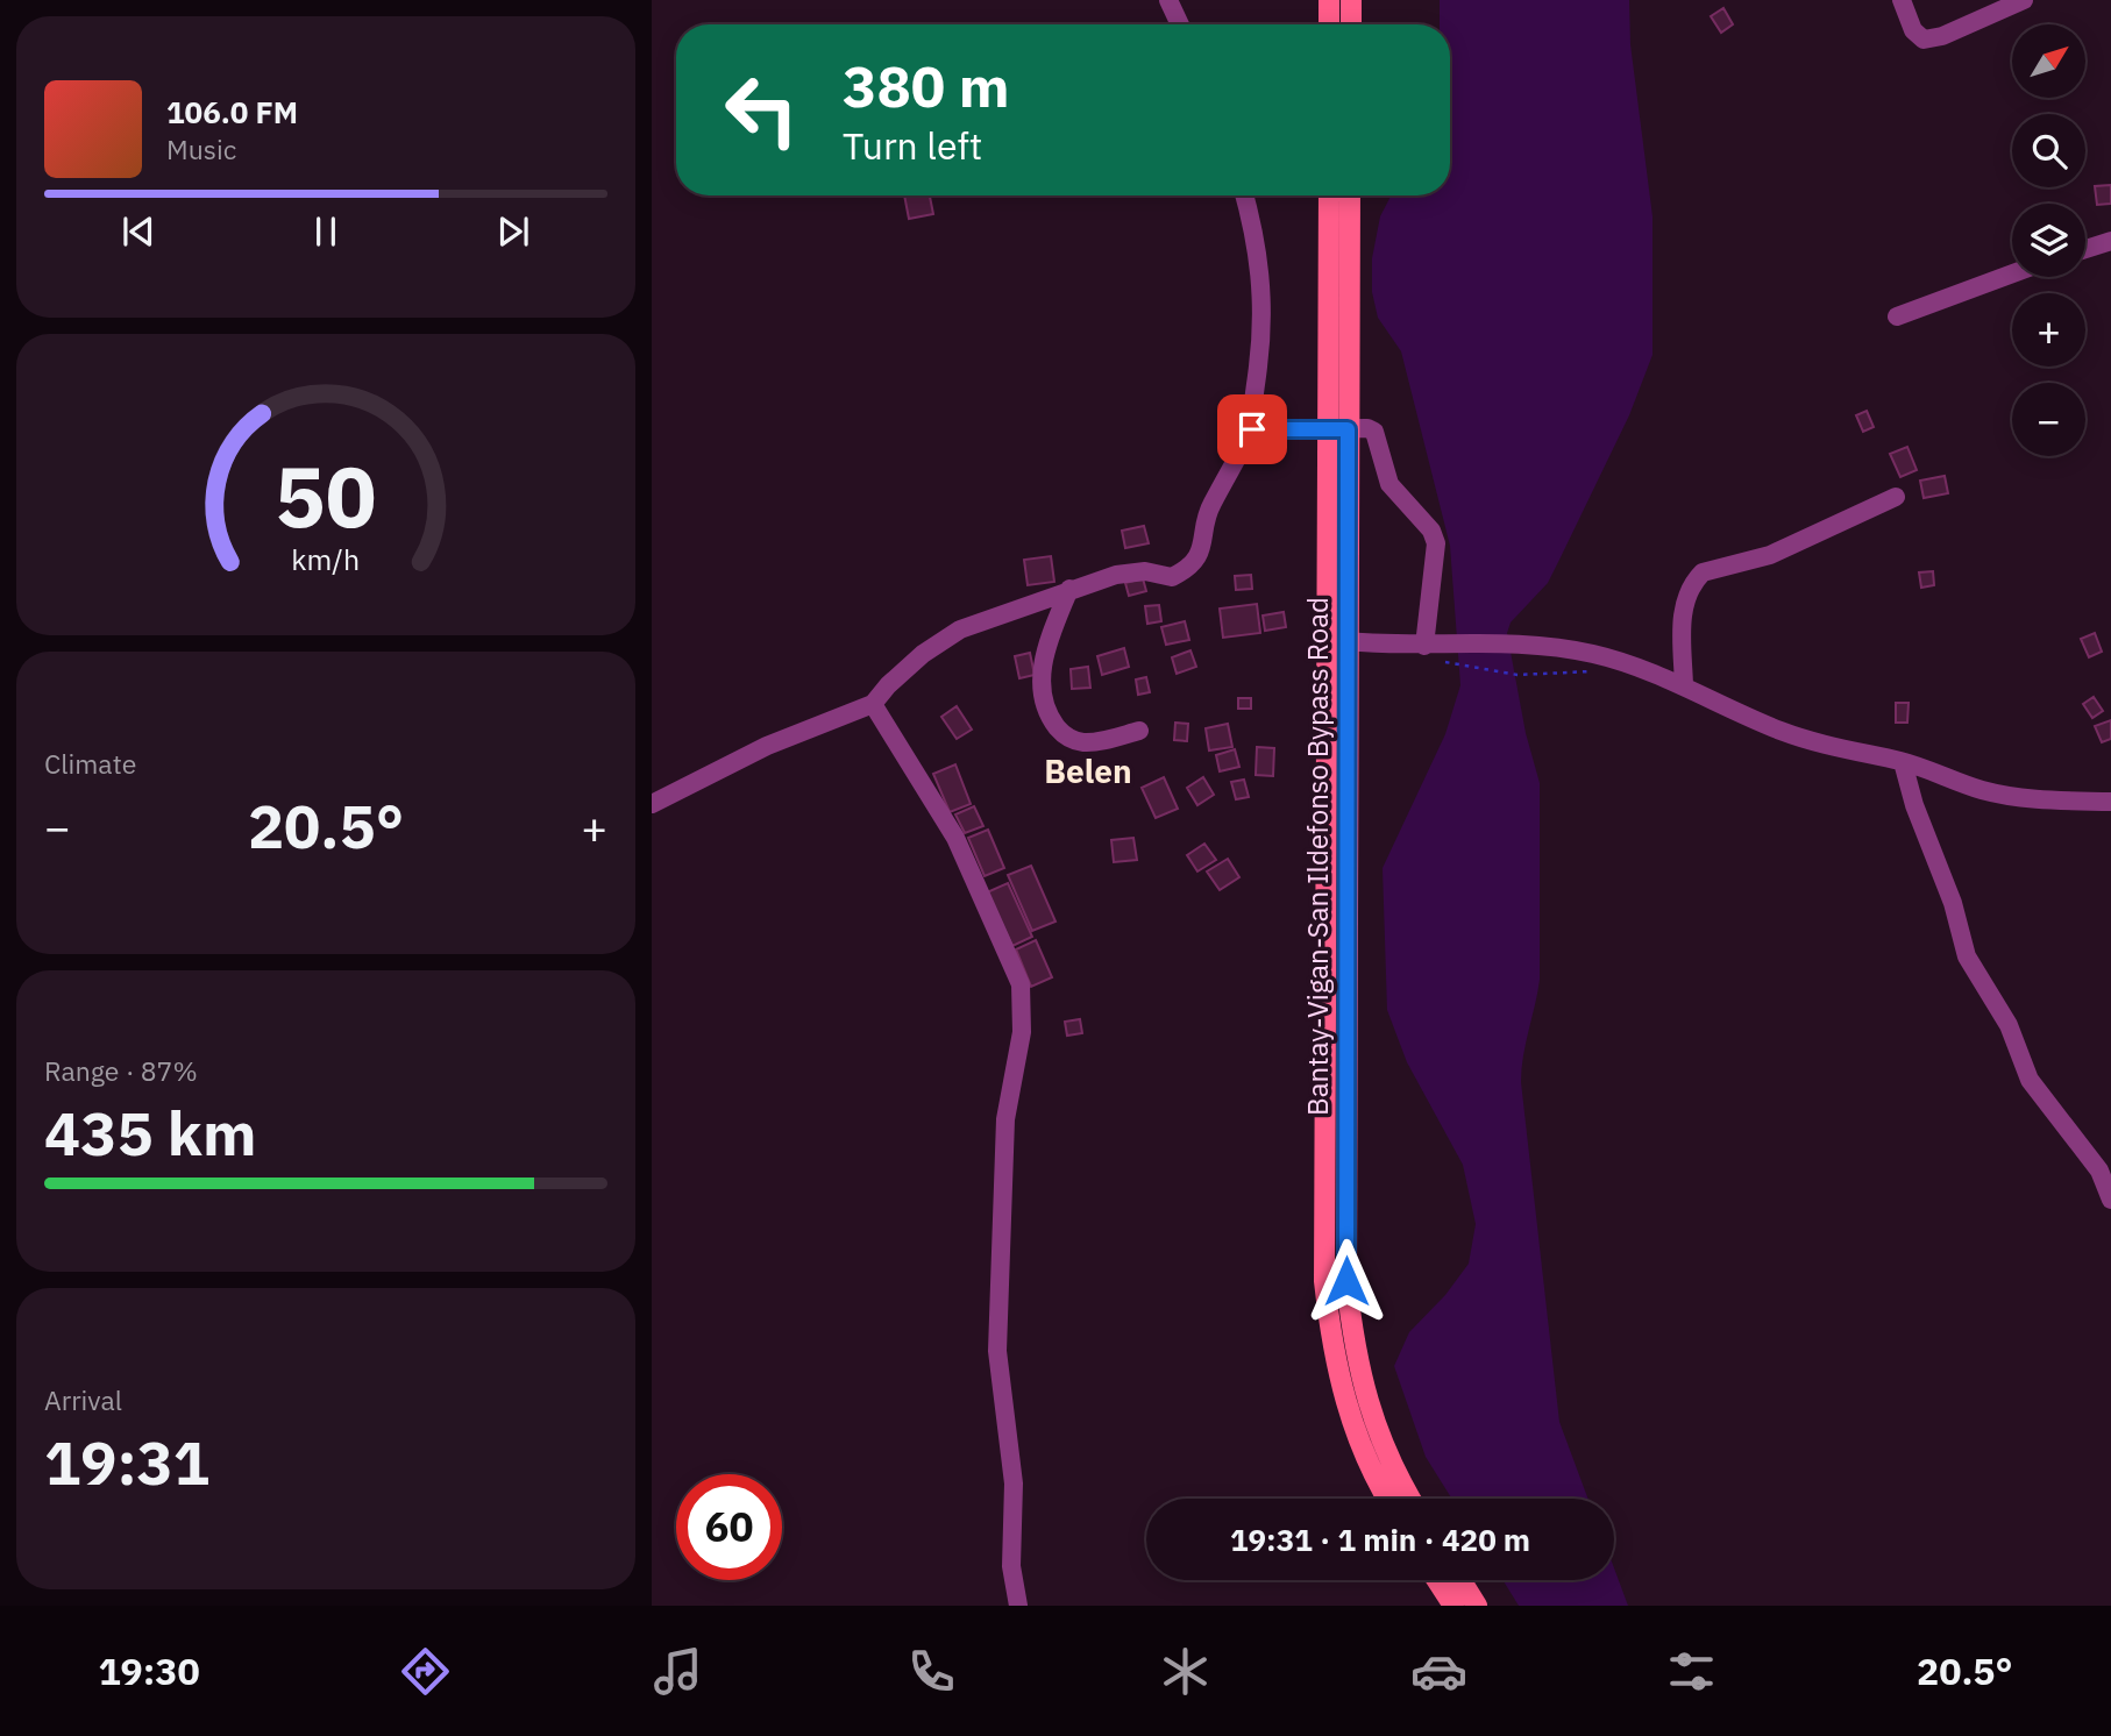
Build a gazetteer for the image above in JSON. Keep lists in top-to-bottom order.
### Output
{
  "streets": {
    "main road": ["Bantay-Vigan-San Ildefonso Bypass Road"]
  },
  "districts": ["Belen"],
  "north": "top right",
  "page": {
    "map_buttons": ["+", "−"],
    "turn": ["380 m", "Turn left"],
    "song": ["106.0 FM", "Music"],
    "tile": [
      "Climate",
      ["Range · 87%", "435 km"],
      ["Arrival", "19:31"]
    ],
    "heat": ["−", "20.5°", "+"],
    "limit": "60",
    "trip": "19:31 · 1 min · 420 m",
    "tabs": ["19:30", "20.5°"],
    "gauge": ["50", "km/h"]
  }
}
